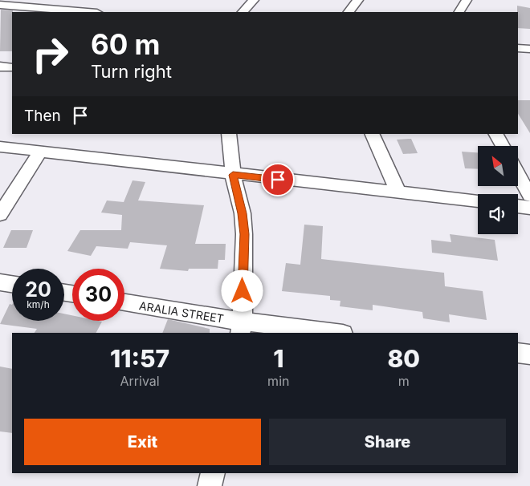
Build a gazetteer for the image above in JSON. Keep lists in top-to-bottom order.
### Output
{
  "streets": {
    "street": ["ARALIA STREET"]
  },
  "north": "top left",
  "page": {
    "turn": ["60 m", "Turn right"],
    "then": "Then",
    "speed": "20 km/h",
    "limit": "30",
    "eta": [
      "11:57",
      "Arrival",
      "1",
      "min",
      "80",
      "m"
    ],
    "buttons": ["Exit", "Share"]
  }
}
